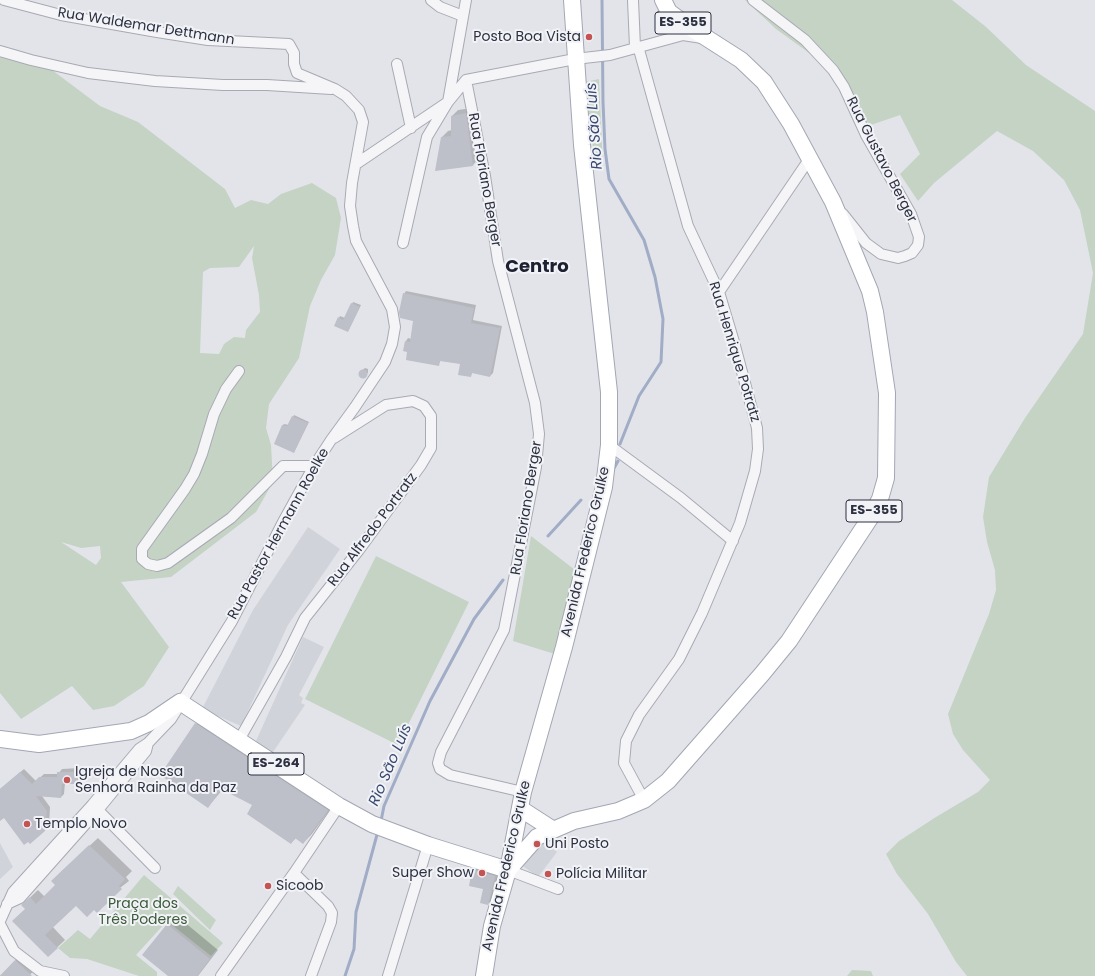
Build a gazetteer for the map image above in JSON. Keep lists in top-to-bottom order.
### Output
{
  "streets": {
    "main road": ["ES-355", "Avenida Frederico Grulke", "ES-264"],
    "street": [
      "Rua Waldemar Dettmann",
      "Rua Gustavo Berger",
      "Rua Floriano Berger",
      "Rua Henrique Potratz",
      "Rua Alfredo Portratz",
      "Rua Pastor Hermann Roelke"
    ]
  },
  "crossings": [
    ["ES-355", "Rua Gustavo Berger"],
    ["ES-355", "Rua Henrique Potratz"],
    ["ES-355", "Avenida Frederico Grulke"],
    ["ES-355", "ES-264"],
    ["Rua Waldemar Dettmann", "Rua Pastor Hermann Roelke"],
    ["Rua Floriano Berger", "Avenida Frederico Grulke"],
    ["Rua Alfredo Portratz", "Rua Pastor Hermann Roelke"],
    ["Rua Alfredo Portratz", "ES-264"],
    ["Rua Pastor Hermann Roelke", "ES-264"],
    ["Avenida Frederico Grulke", "ES-264"]
  ],
  "districts": ["Centro"],
  "water": ["Rio São Luís"],
  "parks": ["Praça dos Três Poderes"],
  "places": [
    "Posto Boa Vista",
    "Igreja de Nossa Senhora Rainha da Paz",
    "Templo Novo",
    "Uni Posto",
    "Super Show",
    "Polícia Militar",
    "Sicoob"
  ]
}
